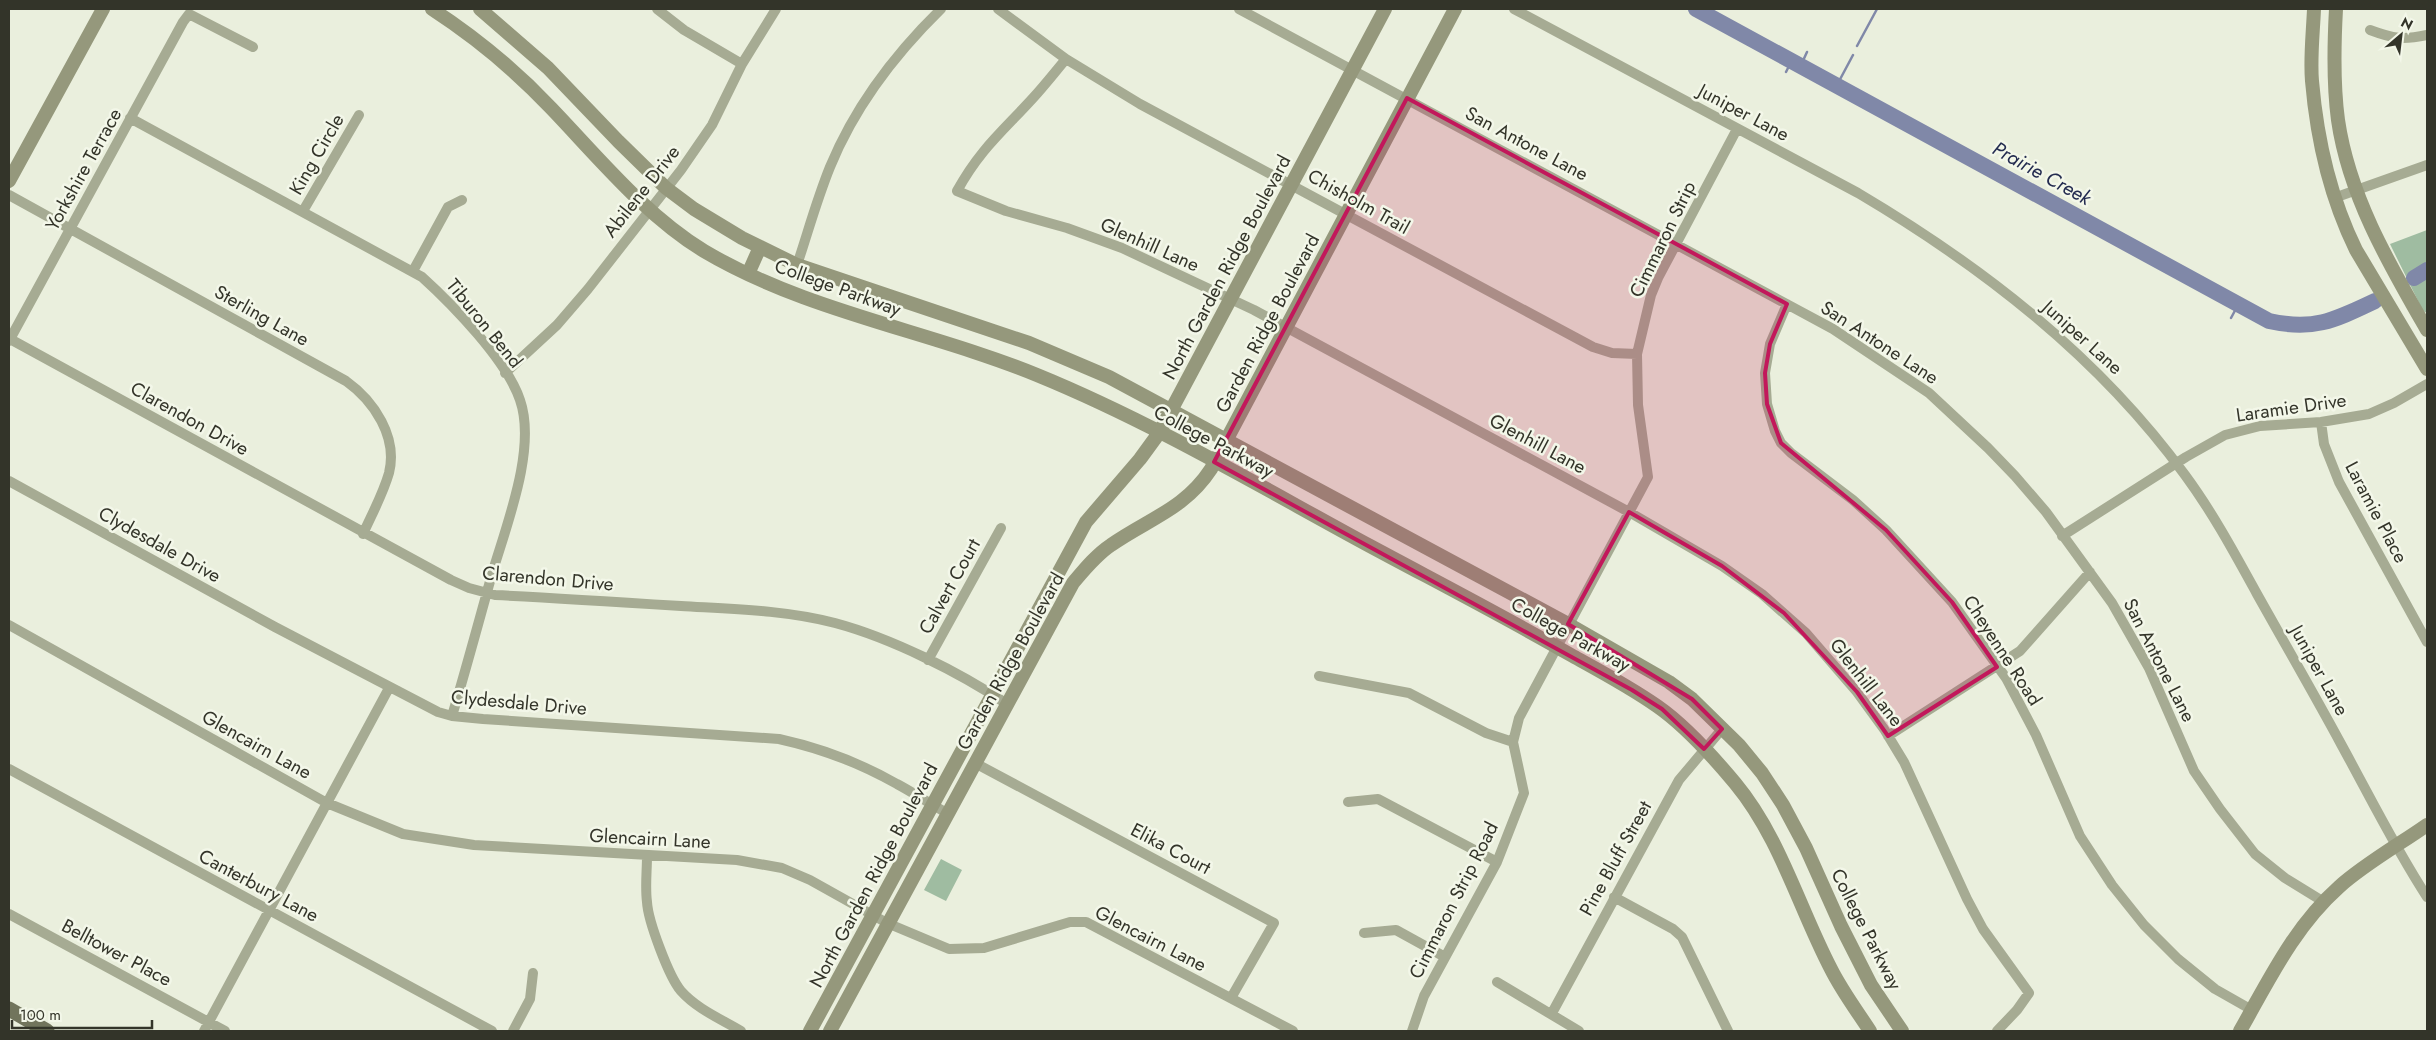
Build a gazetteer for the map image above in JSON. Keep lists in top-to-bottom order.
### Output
{
  "streets": {
    "main road": ["North Garden Ridge Boulevard", "College Parkway", "Garden Ridge Boulevard"],
    "street": [
      "Juniper Lane",
      "San Antone Lane",
      "King Circle",
      "Yorkshire Terrace",
      "Abilene Drive",
      "Chisholm Trail",
      "Cimmaron Strip",
      "Glenhill Lane",
      "Sterling Lane",
      "Tiburon Bend",
      "Laramie Drive",
      "Clarendon Drive",
      "Laramie Place",
      "Clydesdale Drive",
      "Calvert Court",
      "Cheyenne Road",
      "Glencairn Lane",
      "Elika Court",
      "Pine Bluff Street",
      "Canterbury Lane",
      "Cimmaron Strip Road",
      "Belltower Place"
    ]
  },
  "crossings": [
    ["Juniper Lane", "Cimmaron Strip"],
    ["Juniper Lane", "Laramie Drive"],
    ["San Antone Lane", "Cimmaron Strip"],
    ["San Antone Lane", "North Garden Ridge Boulevard"],
    ["San Antone Lane", "Garden Ridge Boulevard"],
    ["San Antone Lane", "Laramie Drive"],
    ["San Antone Lane", "Cheyenne Road"],
    ["King Circle", "Tiburon Bend"],
    ["Yorkshire Terrace", "Sterling Lane"],
    ["Yorkshire Terrace", "Tiburon Bend"],
    ["Yorkshire Terrace", "Clarendon Drive"],
    ["Abilene Drive", "College Parkway"],
    ["Abilene Drive", "Tiburon Bend"],
    ["Chisholm Trail", "Cimmaron Strip"],
    ["Chisholm Trail", "Glenhill Lane"],
    ["Chisholm Trail", "North Garden Ridge Boulevard"],
    ["Chisholm Trail", "Garden Ridge Boulevard"],
    ["Cimmaron Strip", "Glenhill Lane"],
    ["Cimmaron Strip", "College Parkway"],
    ["Cimmaron Strip", "Cimmaron Strip Road"],
    ["Glenhill Lane", "North Garden Ridge Boulevard"],
    ["Glenhill Lane", "Garden Ridge Boulevard"],
    ["North Garden Ridge Boulevard", "College Parkway"],
    ["North Garden Ridge Boulevard", "Clarendon Drive"],
    ["North Garden Ridge Boulevard", "Clydesdale Drive"],
    ["North Garden Ridge Boulevard", "Glencairn Lane"],
    ["College Parkway", "Garden Ridge Boulevard"],
    ["College Parkway", "Pine Bluff Street"],
    ["College Parkway", "Cimmaron Strip Road"],
    ["Sterling Lane", "Clarendon Drive"],
    ["Tiburon Bend", "Clarendon Drive"],
    ["Tiburon Bend", "Clydesdale Drive"],
    ["Garden Ridge Boulevard", "Clarendon Drive"],
    ["Garden Ridge Boulevard", "Clydesdale Drive"],
    ["Garden Ridge Boulevard", "Glencairn Lane"],
    ["Garden Ridge Boulevard", "Elika Court"],
    ["Laramie Drive", "Laramie Place"],
    ["Clarendon Drive", "Calvert Court"],
    ["Glencairn Lane", "Elika Court"]
  ],
  "water": ["Prairie Creek"],
  "scale_bar": "100 m",
  "north": "top right"
}
